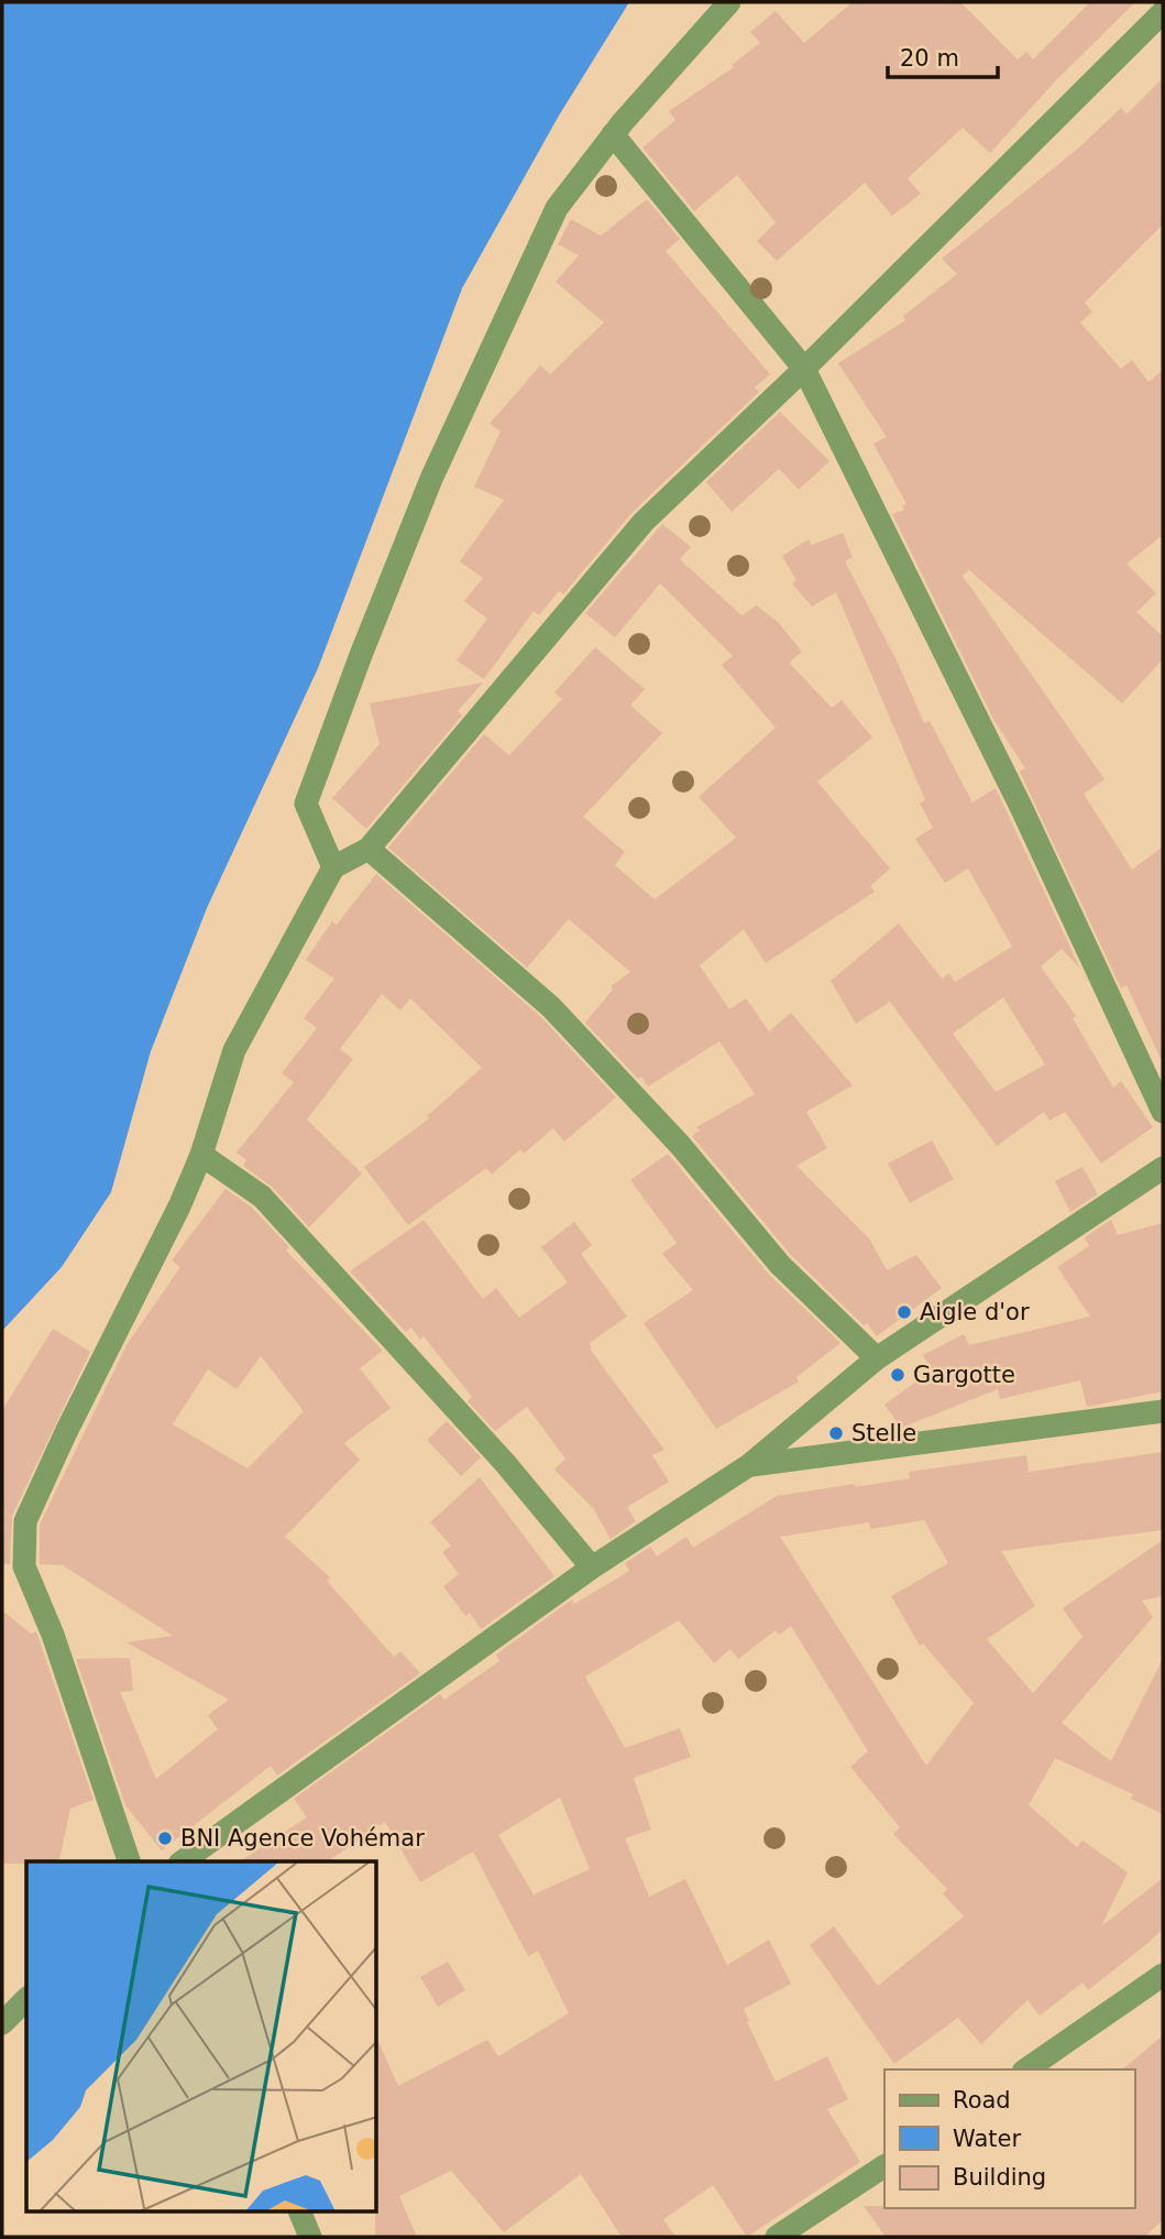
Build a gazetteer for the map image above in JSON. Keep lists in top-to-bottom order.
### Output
{
  "places": [
    "Aigle d'or",
    "Gargotte",
    "Stelle",
    "BNI Agence Vohémar"
  ],
  "legend": ["Road", "Water", "Building"],
  "scale_bar": "20 m"
}
